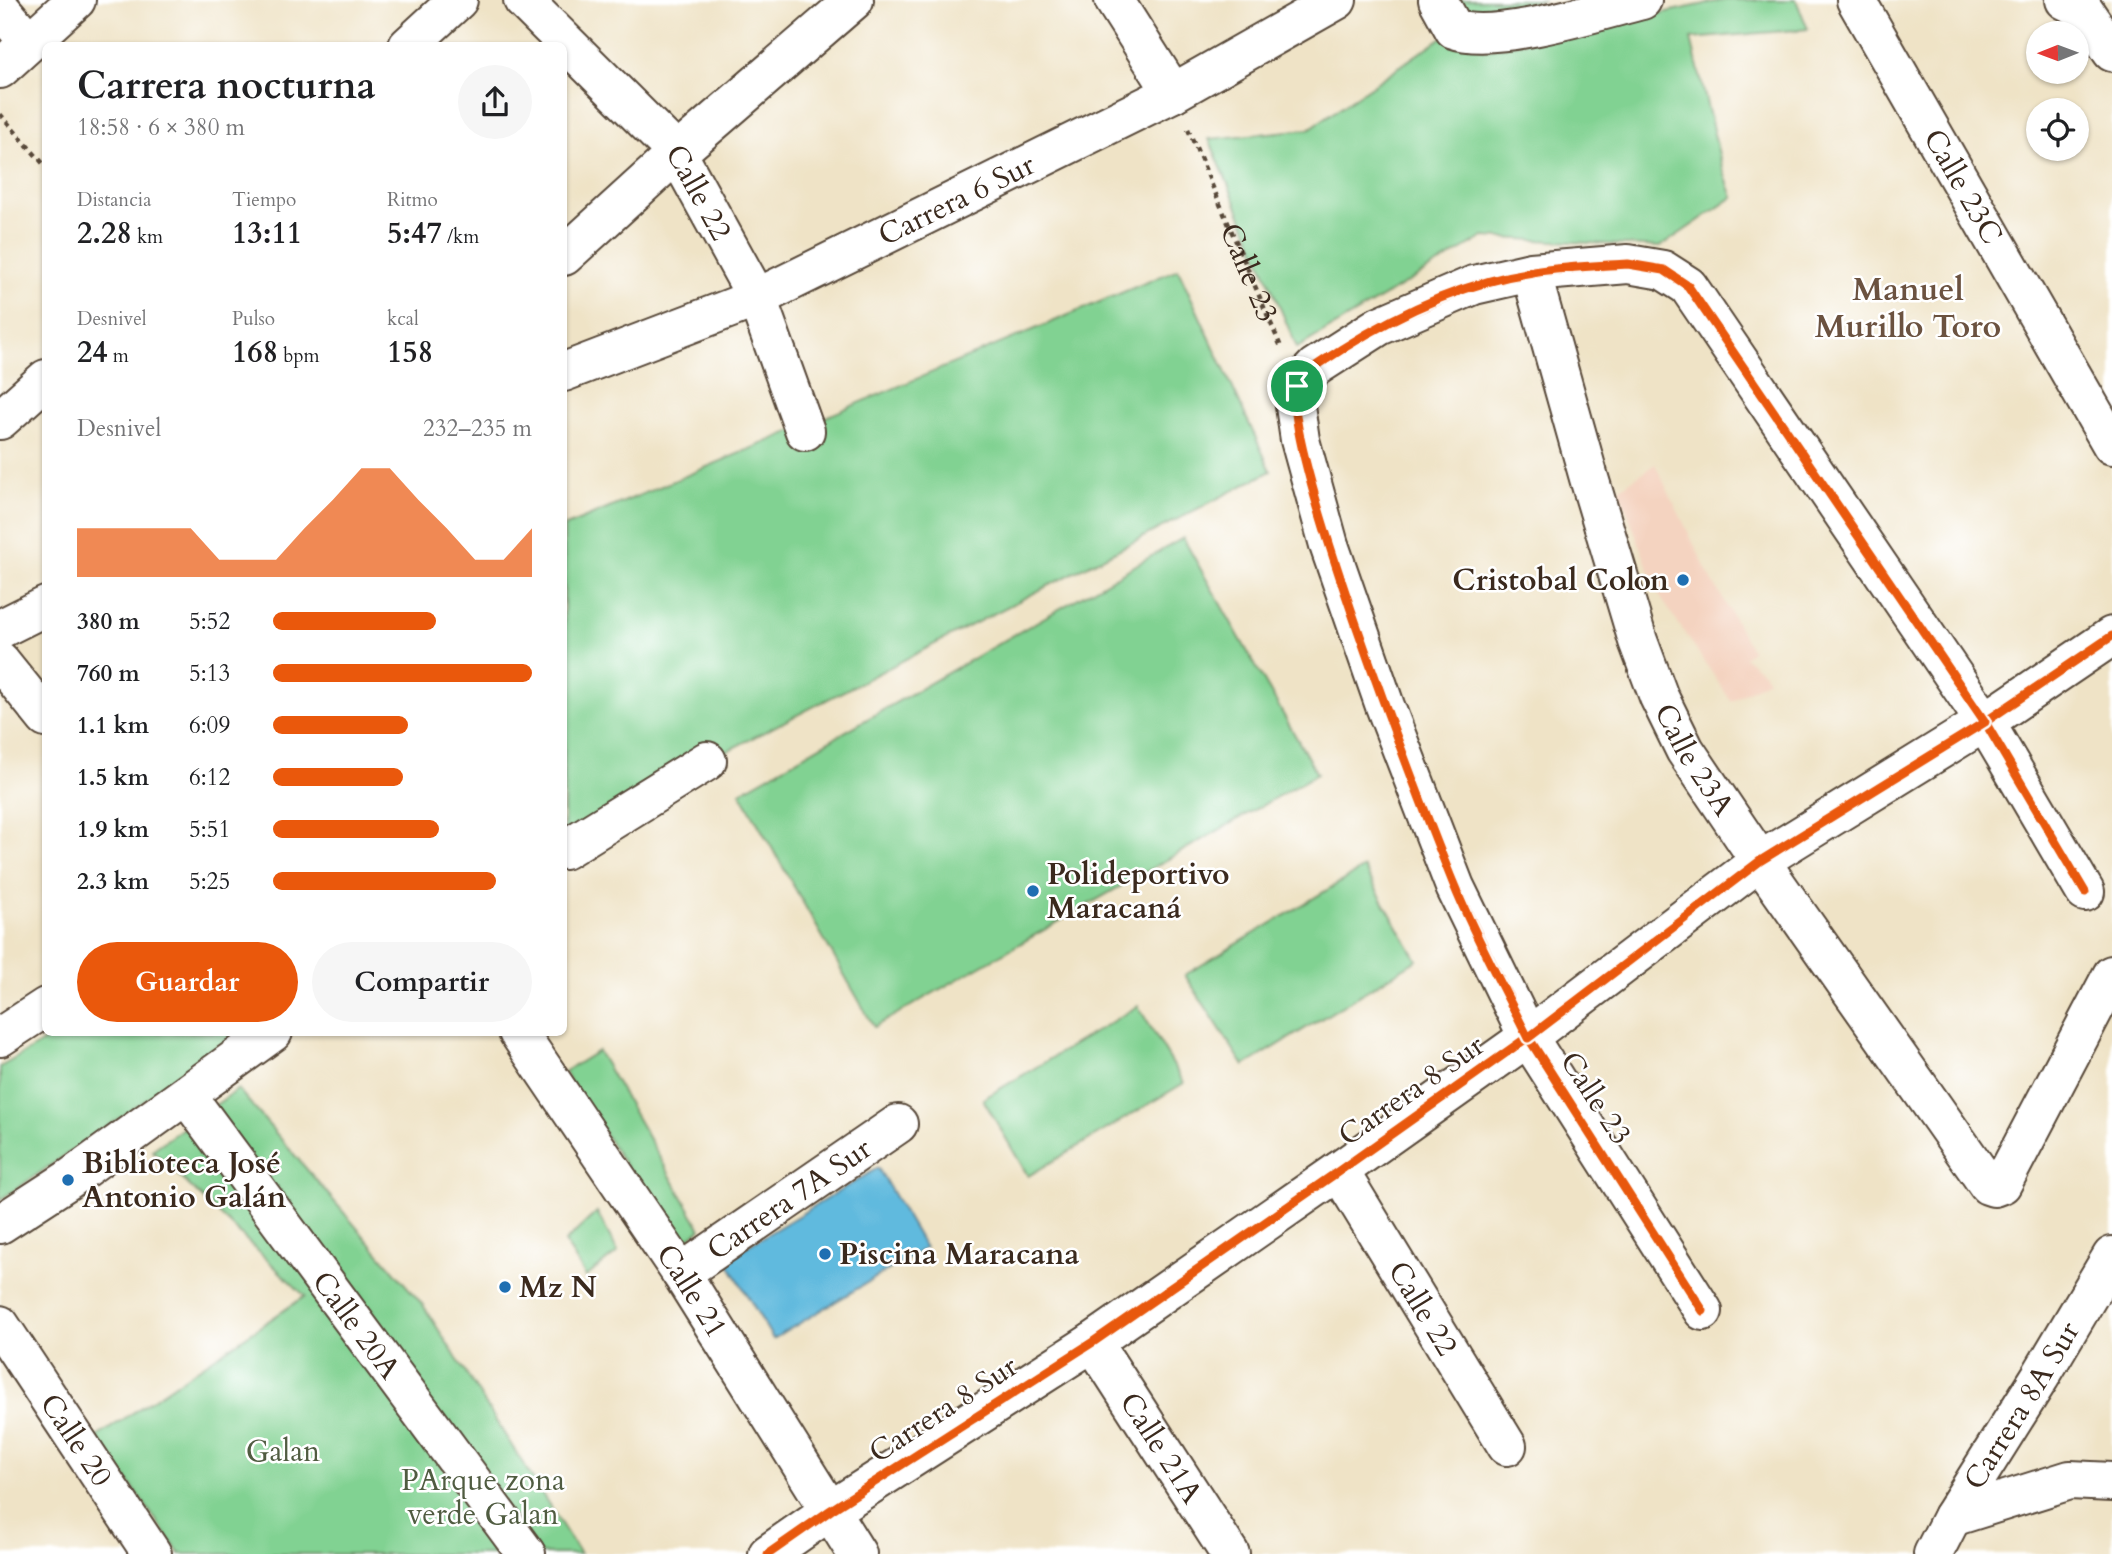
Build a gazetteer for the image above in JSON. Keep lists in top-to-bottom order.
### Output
{
  "streets": {
    "street": [
      "Calle 23C",
      "Calle 22",
      "Carrera 6 Sur",
      "Calle 23",
      "Calle 23A",
      "Carrera 8 Sur",
      "Carrera 7A Sur",
      "Calle 21",
      "Calle 20A",
      "Carrera 8A Sur",
      "Calle 20",
      "Calle 21A"
    ]
  },
  "crossings": [
    ["Calle 22", "Carrera 6 Sur"],
    ["Calle 22", "Carrera 8 Sur"],
    ["Carrera 6 Sur", "Calle 23"],
    ["Calle 23", "Carrera 8 Sur"],
    ["Calle 23A", "Carrera 8 Sur"],
    ["Carrera 8 Sur", "Calle 21"],
    ["Carrera 8 Sur", "Calle 21A"],
    ["Carrera 7A Sur", "Calle 21"]
  ],
  "districts": ["Manuel Murillo Toro"],
  "parks": ["Galan", "PArque zona verde Galan"],
  "places": [
    "Cristobal Colon",
    "Polideportivo Maracaná",
    "Biblioteca José Antonio Galán",
    "Piscina Maracana",
    "Mz N"
  ],
  "north": "left",
  "page": {
    "heading": ["Carrera nocturna", "18:58 · 6 × 380 m"],
    "stats": [
      ["Distancia", "2.28 km"],
      ["Tiempo", "13:11"],
      ["Ritmo", "5:47 /km"],
      ["Desnivel", "24 m"],
      ["Pulso", "168 bpm"],
      ["kcal", "158"]
    ],
    "chart": ["Desnivel", "232–235 m"],
    "list": [
      {
        "name": "380 m",
        "note": "5:52"
      },
      {
        "name": "760 m",
        "note": "5:13"
      },
      {
        "name": "1.1 km",
        "note": "6:09"
      },
      {
        "name": "1.5 km",
        "note": "6:12"
      },
      {
        "name": "1.9 km",
        "note": "5:51"
      },
      {
        "name": "2.3 km",
        "note": "5:25"
      }
    ],
    "buttons": ["Guardar", "Compartir"]
  }
}
